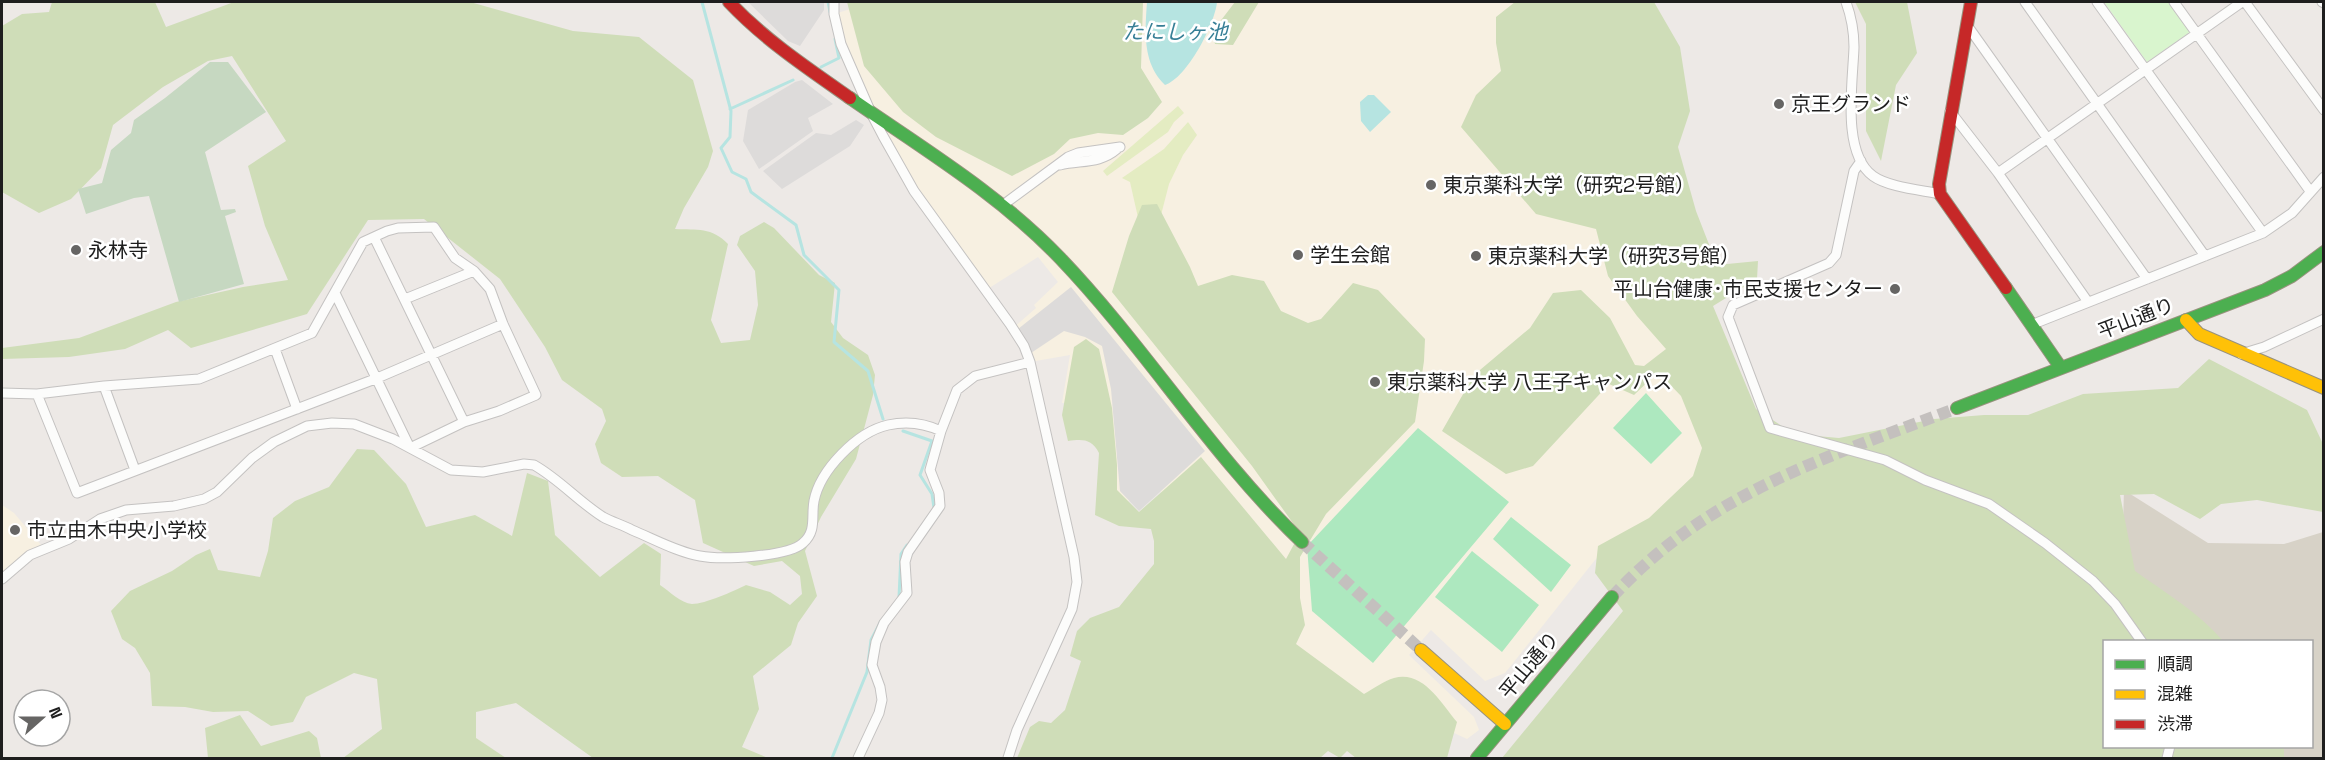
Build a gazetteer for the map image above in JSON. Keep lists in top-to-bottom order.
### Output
{
  "streets": {
    "street": ["平山通り"]
  },
  "water": ["たにしヶ池"],
  "places": [
    "京王グランド",
    "東京薬科大学（研究2号館）",
    "永林寺",
    "学生会館",
    "東京薬科大学（研究3号館）",
    "平山台健康･市民支援センター",
    "東京薬科大学 八王子キャンパス",
    "市立由木中央小学校"
  ],
  "legend": ["順調", "混雑", "渋滞"],
  "north": "right"
}
